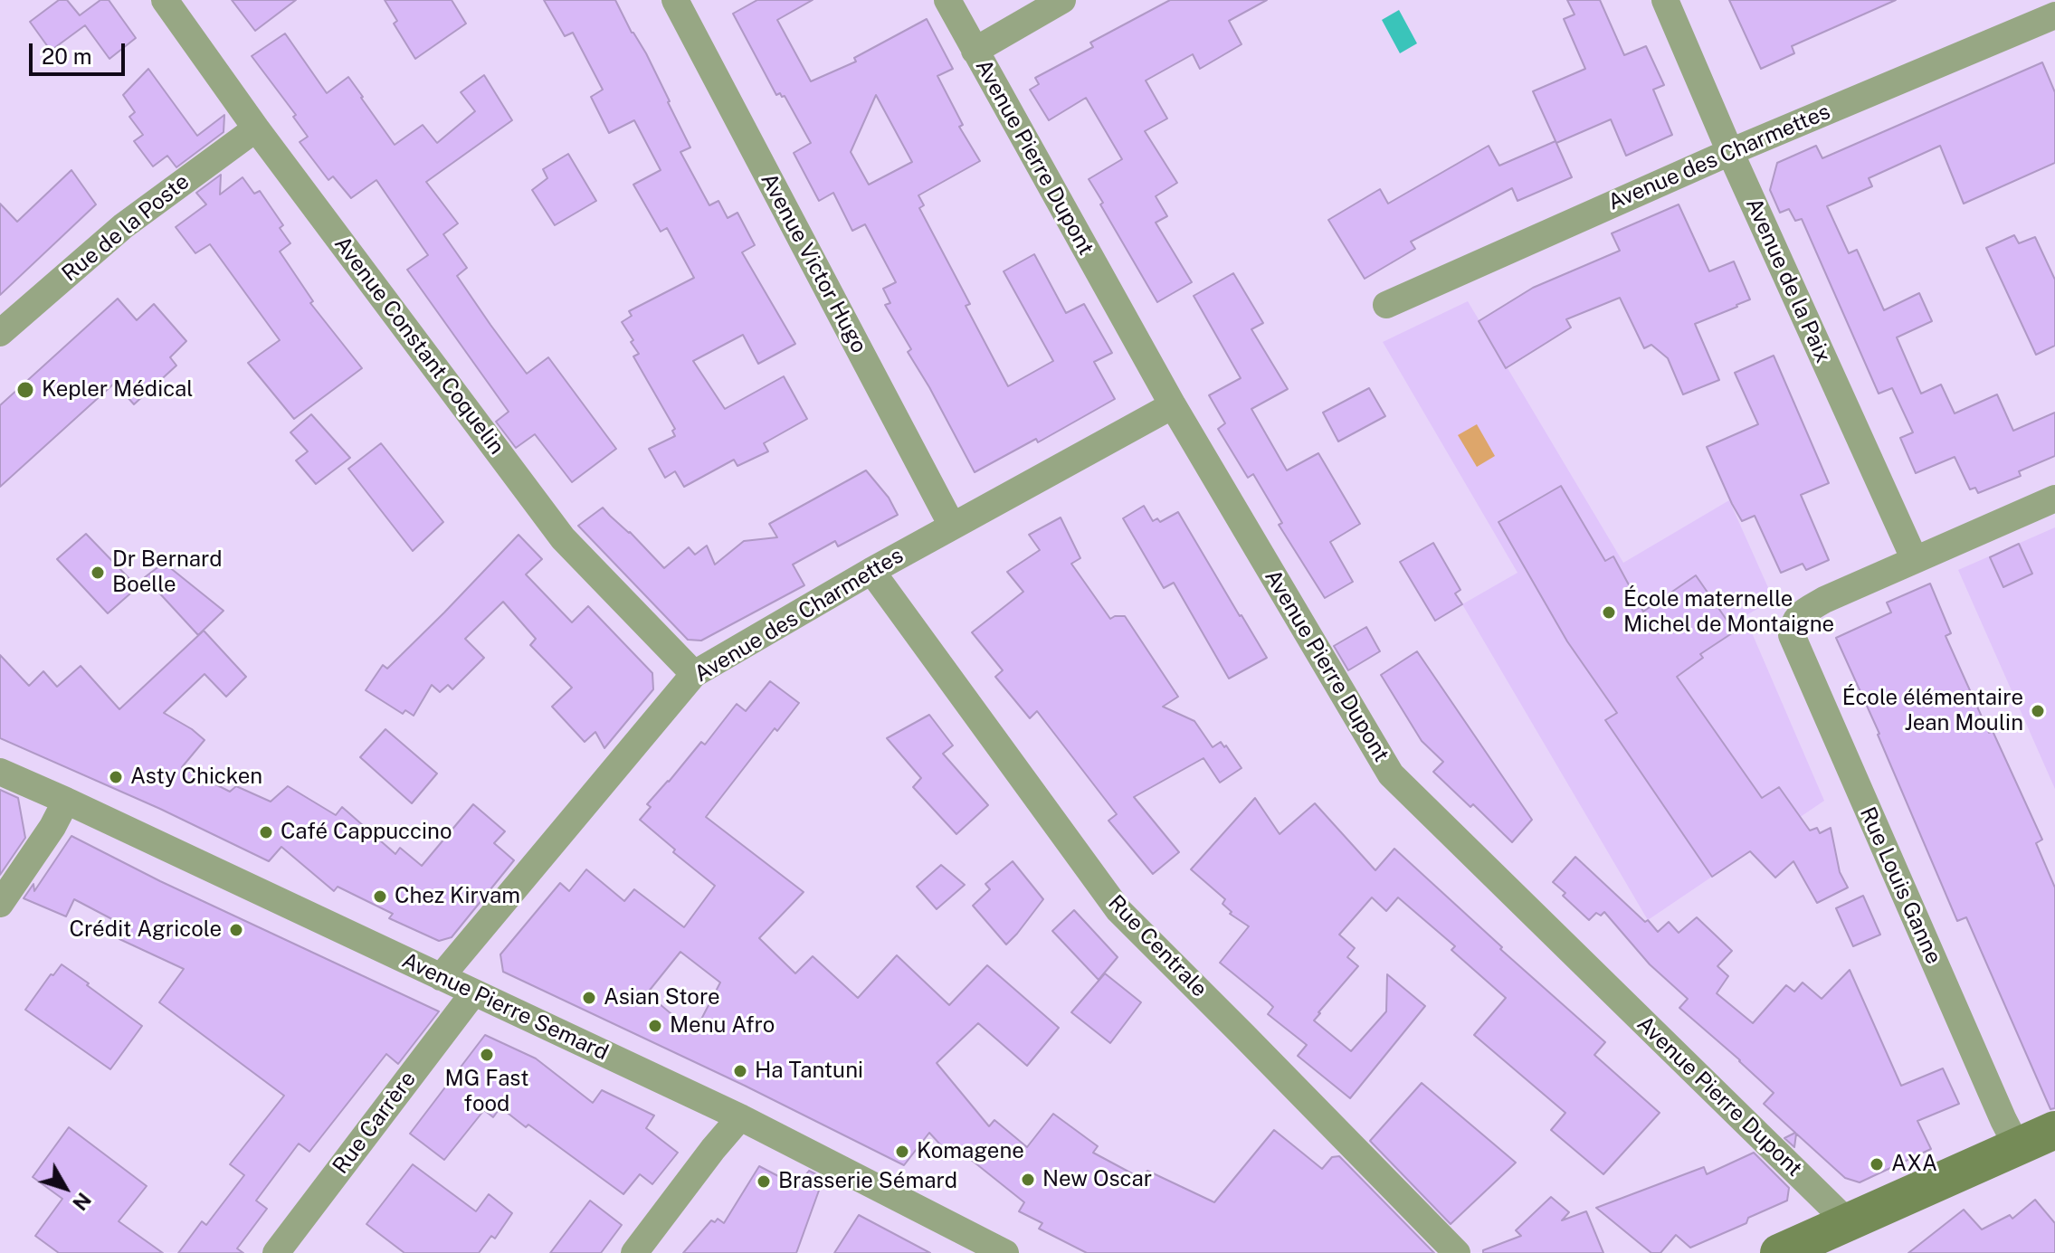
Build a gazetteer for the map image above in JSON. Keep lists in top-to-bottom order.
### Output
{
  "streets": {
    "street": [
      "Avenue Pierre Dupont",
      "Avenue des Charmettes",
      "Rue de la Poste",
      "Avenue Victor Hugo",
      "Avenue de la Paix",
      "Avenue Constant Coquelin",
      "Rue Louis Ganne",
      "Rue Centrale",
      "Avenue Pierre Semard",
      "Rue Carrère"
    ]
  },
  "crossings": [
    ["Avenue Pierre Dupont", "Avenue des Charmettes"],
    ["Avenue des Charmettes", "Avenue Victor Hugo"],
    ["Avenue des Charmettes", "Avenue de la Paix"],
    ["Avenue des Charmettes", "Avenue Constant Coquelin"],
    ["Avenue des Charmettes", "Rue Centrale"],
    ["Avenue des Charmettes", "Avenue Pierre Semard"],
    ["Rue de la Poste", "Avenue Constant Coquelin"],
    ["Avenue de la Paix", "Rue Louis Ganne"],
    ["Avenue Pierre Semard", "Rue Carrère"]
  ],
  "places": [
    "Kepler Médical",
    "Dr Bernard Boelle",
    "École maternelle Michel de Montaigne",
    "École élémentaire Jean Moulin",
    "Asty Chicken",
    "Café Cappuccino",
    "Chez Kirvam",
    "Crédit Agricole",
    "Asian Store",
    "Menu Afro",
    "MG Fast food",
    "Ha Tantuni",
    "Komagene",
    "AXA",
    "New Oscar",
    "Brasserie Sémard"
  ],
  "scale_bar": "20 m",
  "north": "bottom right"
}
